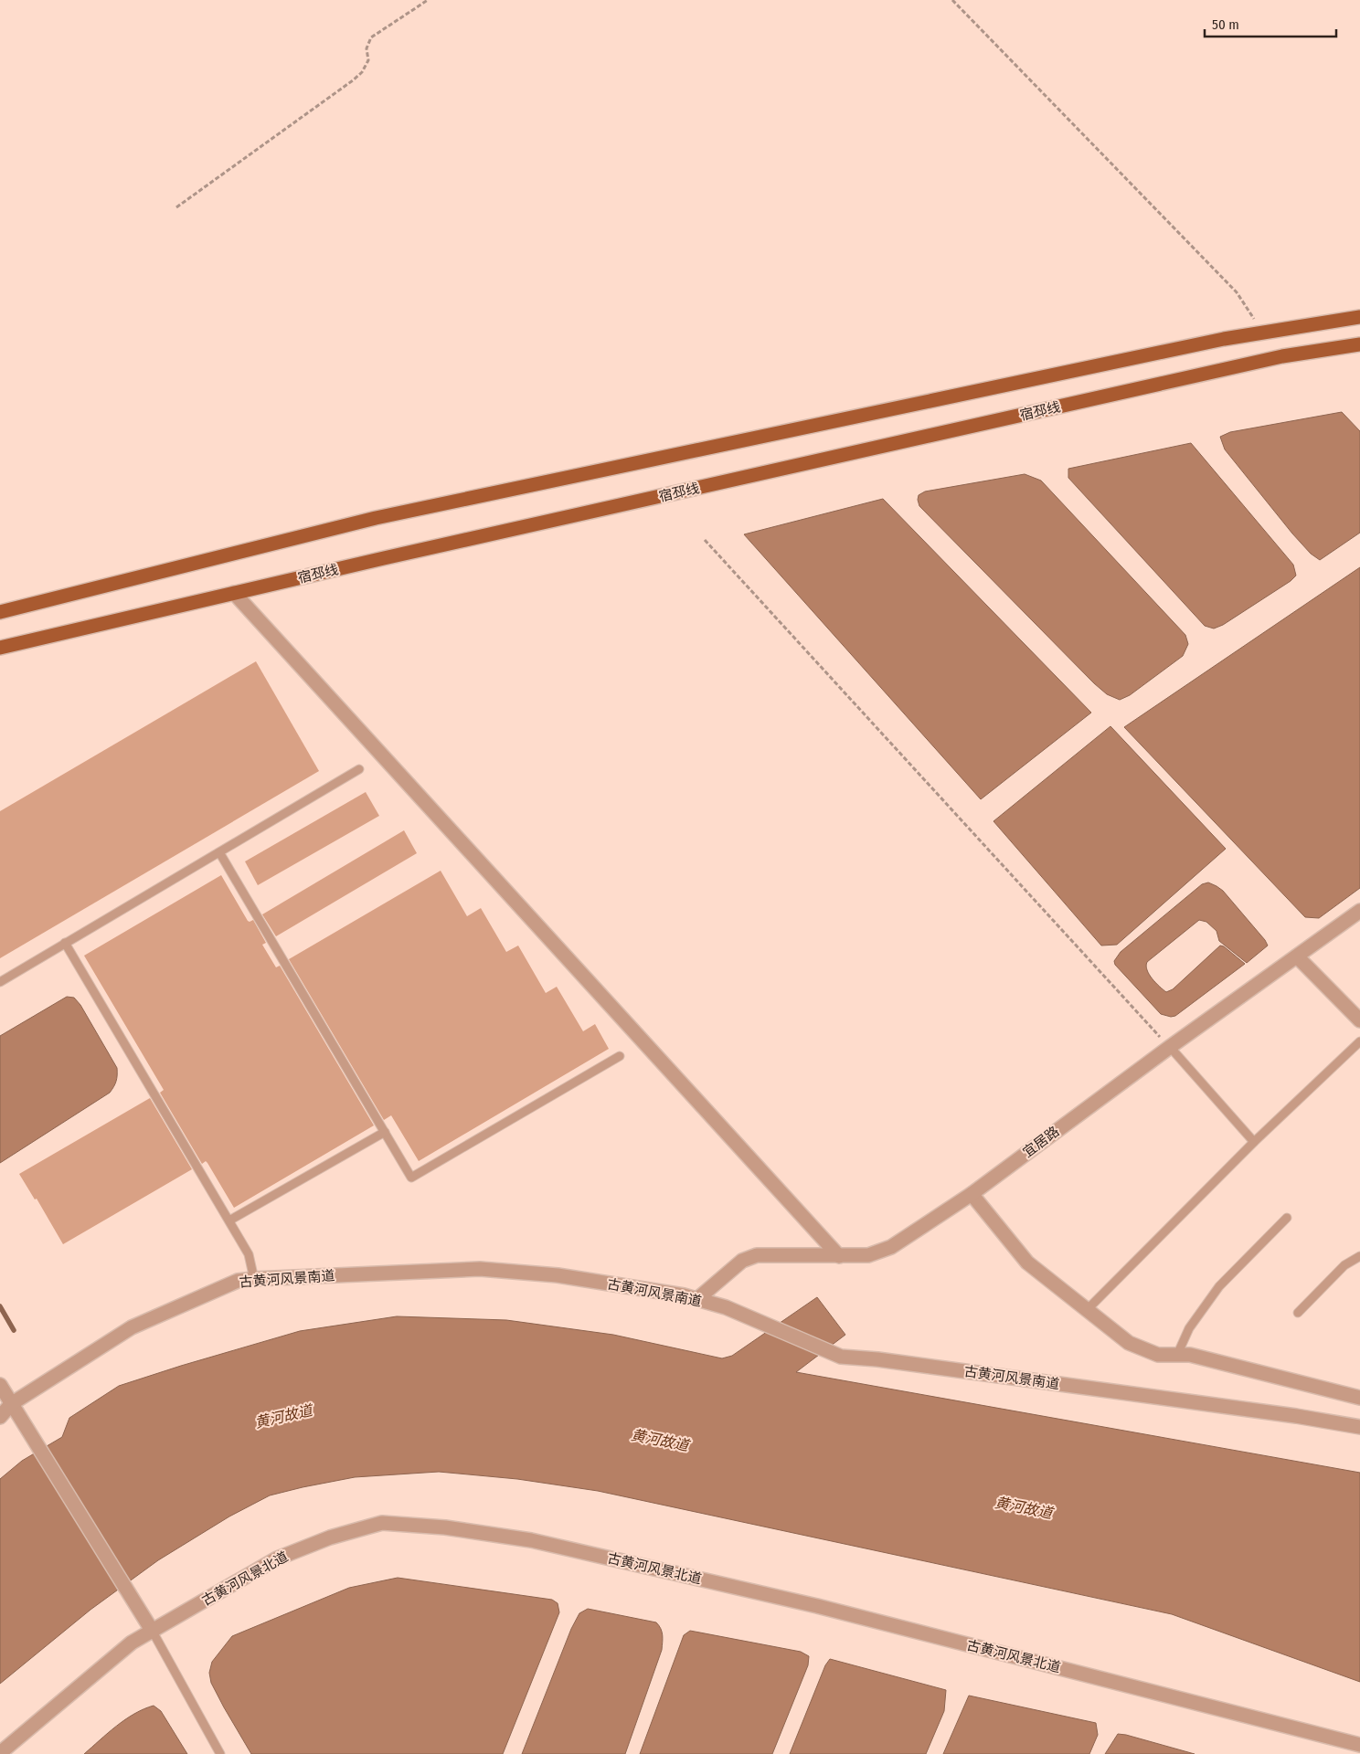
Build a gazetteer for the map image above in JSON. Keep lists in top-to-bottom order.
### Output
{
  "streets": {
    "main road": ["宿邳线"],
    "street": ["宜居路", "古黄河风景南道", "古黄河风景北道"]
  },
  "crossings": [
    ["宜居路", "古黄河风景南道"]
  ],
  "water": ["黄河故道"],
  "scale_bar": "50 m"
}
